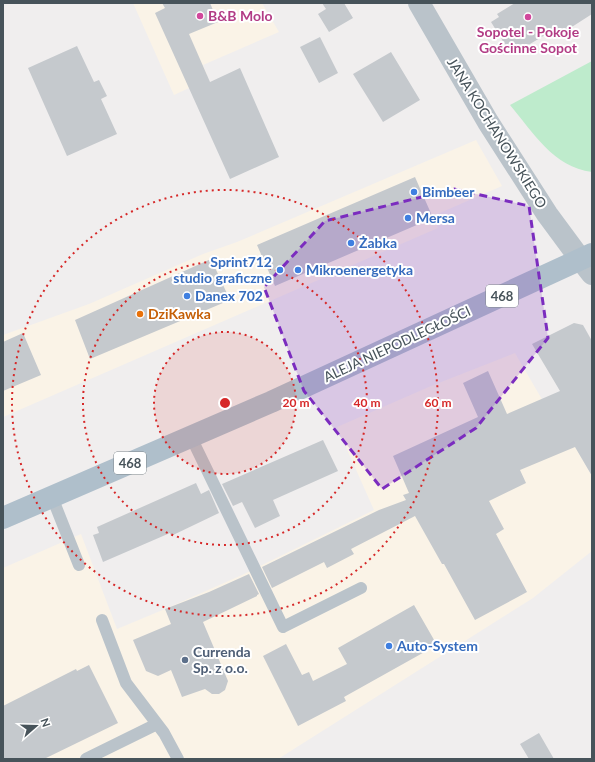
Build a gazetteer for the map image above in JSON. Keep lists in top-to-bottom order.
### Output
{
  "streets": {
    "main road": ["468", "ALEJA NIEPODLEGŁOŚCI"],
    "street": ["JANA KOCHANOWSKIEGO"]
  },
  "crossings": [
    ["JANA KOCHANOWSKIEGO", "ALEJA NIEPODLEGŁOŚCI"]
  ],
  "places": [
    "B&B Molo",
    "Sopotel - Pokoje Gościnne Sopot",
    "Bimbeer",
    "Mersa",
    "Żabka",
    "Sprint712 studio graficzne",
    "Mikroenergetyka",
    "Danex 702",
    "DziKawka",
    "Auto-System",
    "Currenda Sp. z o.o."
  ],
  "north": "right",
  "rings": ["20 m", "40 m", "60 m"]
}
